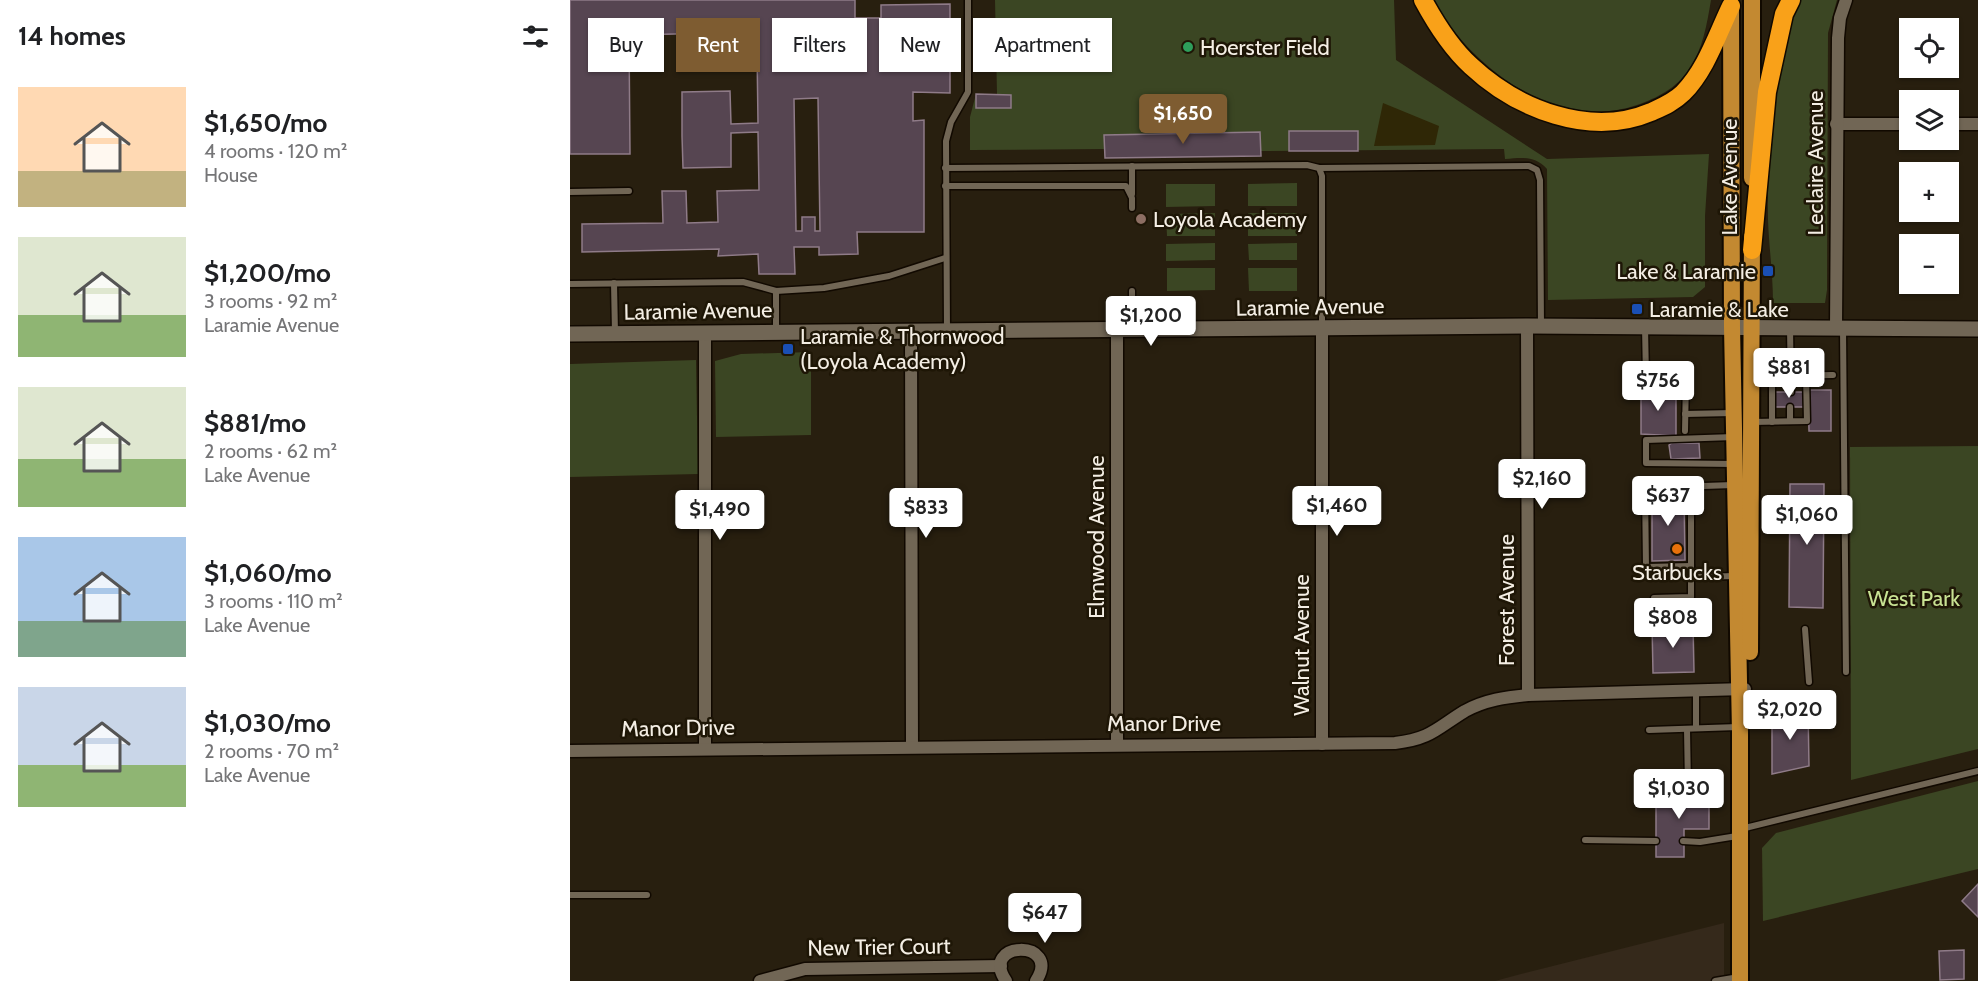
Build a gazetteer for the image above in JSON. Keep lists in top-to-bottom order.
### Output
{
  "streets": {
    "main road": ["Lake Avenue"],
    "street": [
      "Leclaire Avenue",
      "Laramie Avenue",
      "Elmwood Avenue",
      "Forest Avenue",
      "Walnut Avenue",
      "Manor Drive",
      "New Trier Court"
    ]
  },
  "crossings": [
    ["Leclaire Avenue", "Laramie Avenue"],
    ["Lake Avenue", "Laramie Avenue"],
    ["Lake Avenue", "Manor Drive"],
    ["Laramie Avenue", "Elmwood Avenue"],
    ["Laramie Avenue", "Forest Avenue"],
    ["Laramie Avenue", "Walnut Avenue"],
    ["Elmwood Avenue", "Manor Drive"],
    ["Forest Avenue", "Manor Drive"],
    ["Walnut Avenue", "Manor Drive"]
  ],
  "parks": ["West Park"],
  "places": {
    "other": ["Hoerster Field", "Loyola Academy", "Starbucks"],
    "transit": ["Lake & Laramie", "Laramie & Lake", "Laramie & Thornwood (Loyola Academy)"]
  },
  "page": {
    "heading": "14 homes",
    "map_buttons": ["+", "−"],
    "chip": [
      "Buy",
      "Rent",
      "Filters",
      "New",
      "Apartment"
    ],
    "list": [
      {
        "name": "$1,650/mo",
        "note": "4 rooms · 120 m² · House"
      },
      {
        "name": "$1,200/mo",
        "note": "3 rooms · 92 m² · Laramie Avenue"
      },
      {
        "name": "$881/mo",
        "note": "2 rooms · 62 m² · Lake Avenue"
      },
      {
        "name": "$1,060/mo",
        "note": "3 rooms · 110 m² · Lake Avenue"
      },
      {
        "name": "$1,030/mo",
        "note": "2 rooms · 70 m² · Lake Avenue"
      }
    ],
    "price": [
      "$1,650",
      "$1,200",
      "$881",
      "$756",
      "$2,160",
      "$637",
      "$1,460",
      "$833",
      "$1,490",
      "$1,060",
      "$808",
      "$2,020",
      "$1,030",
      "$647"
    ]
  }
}
